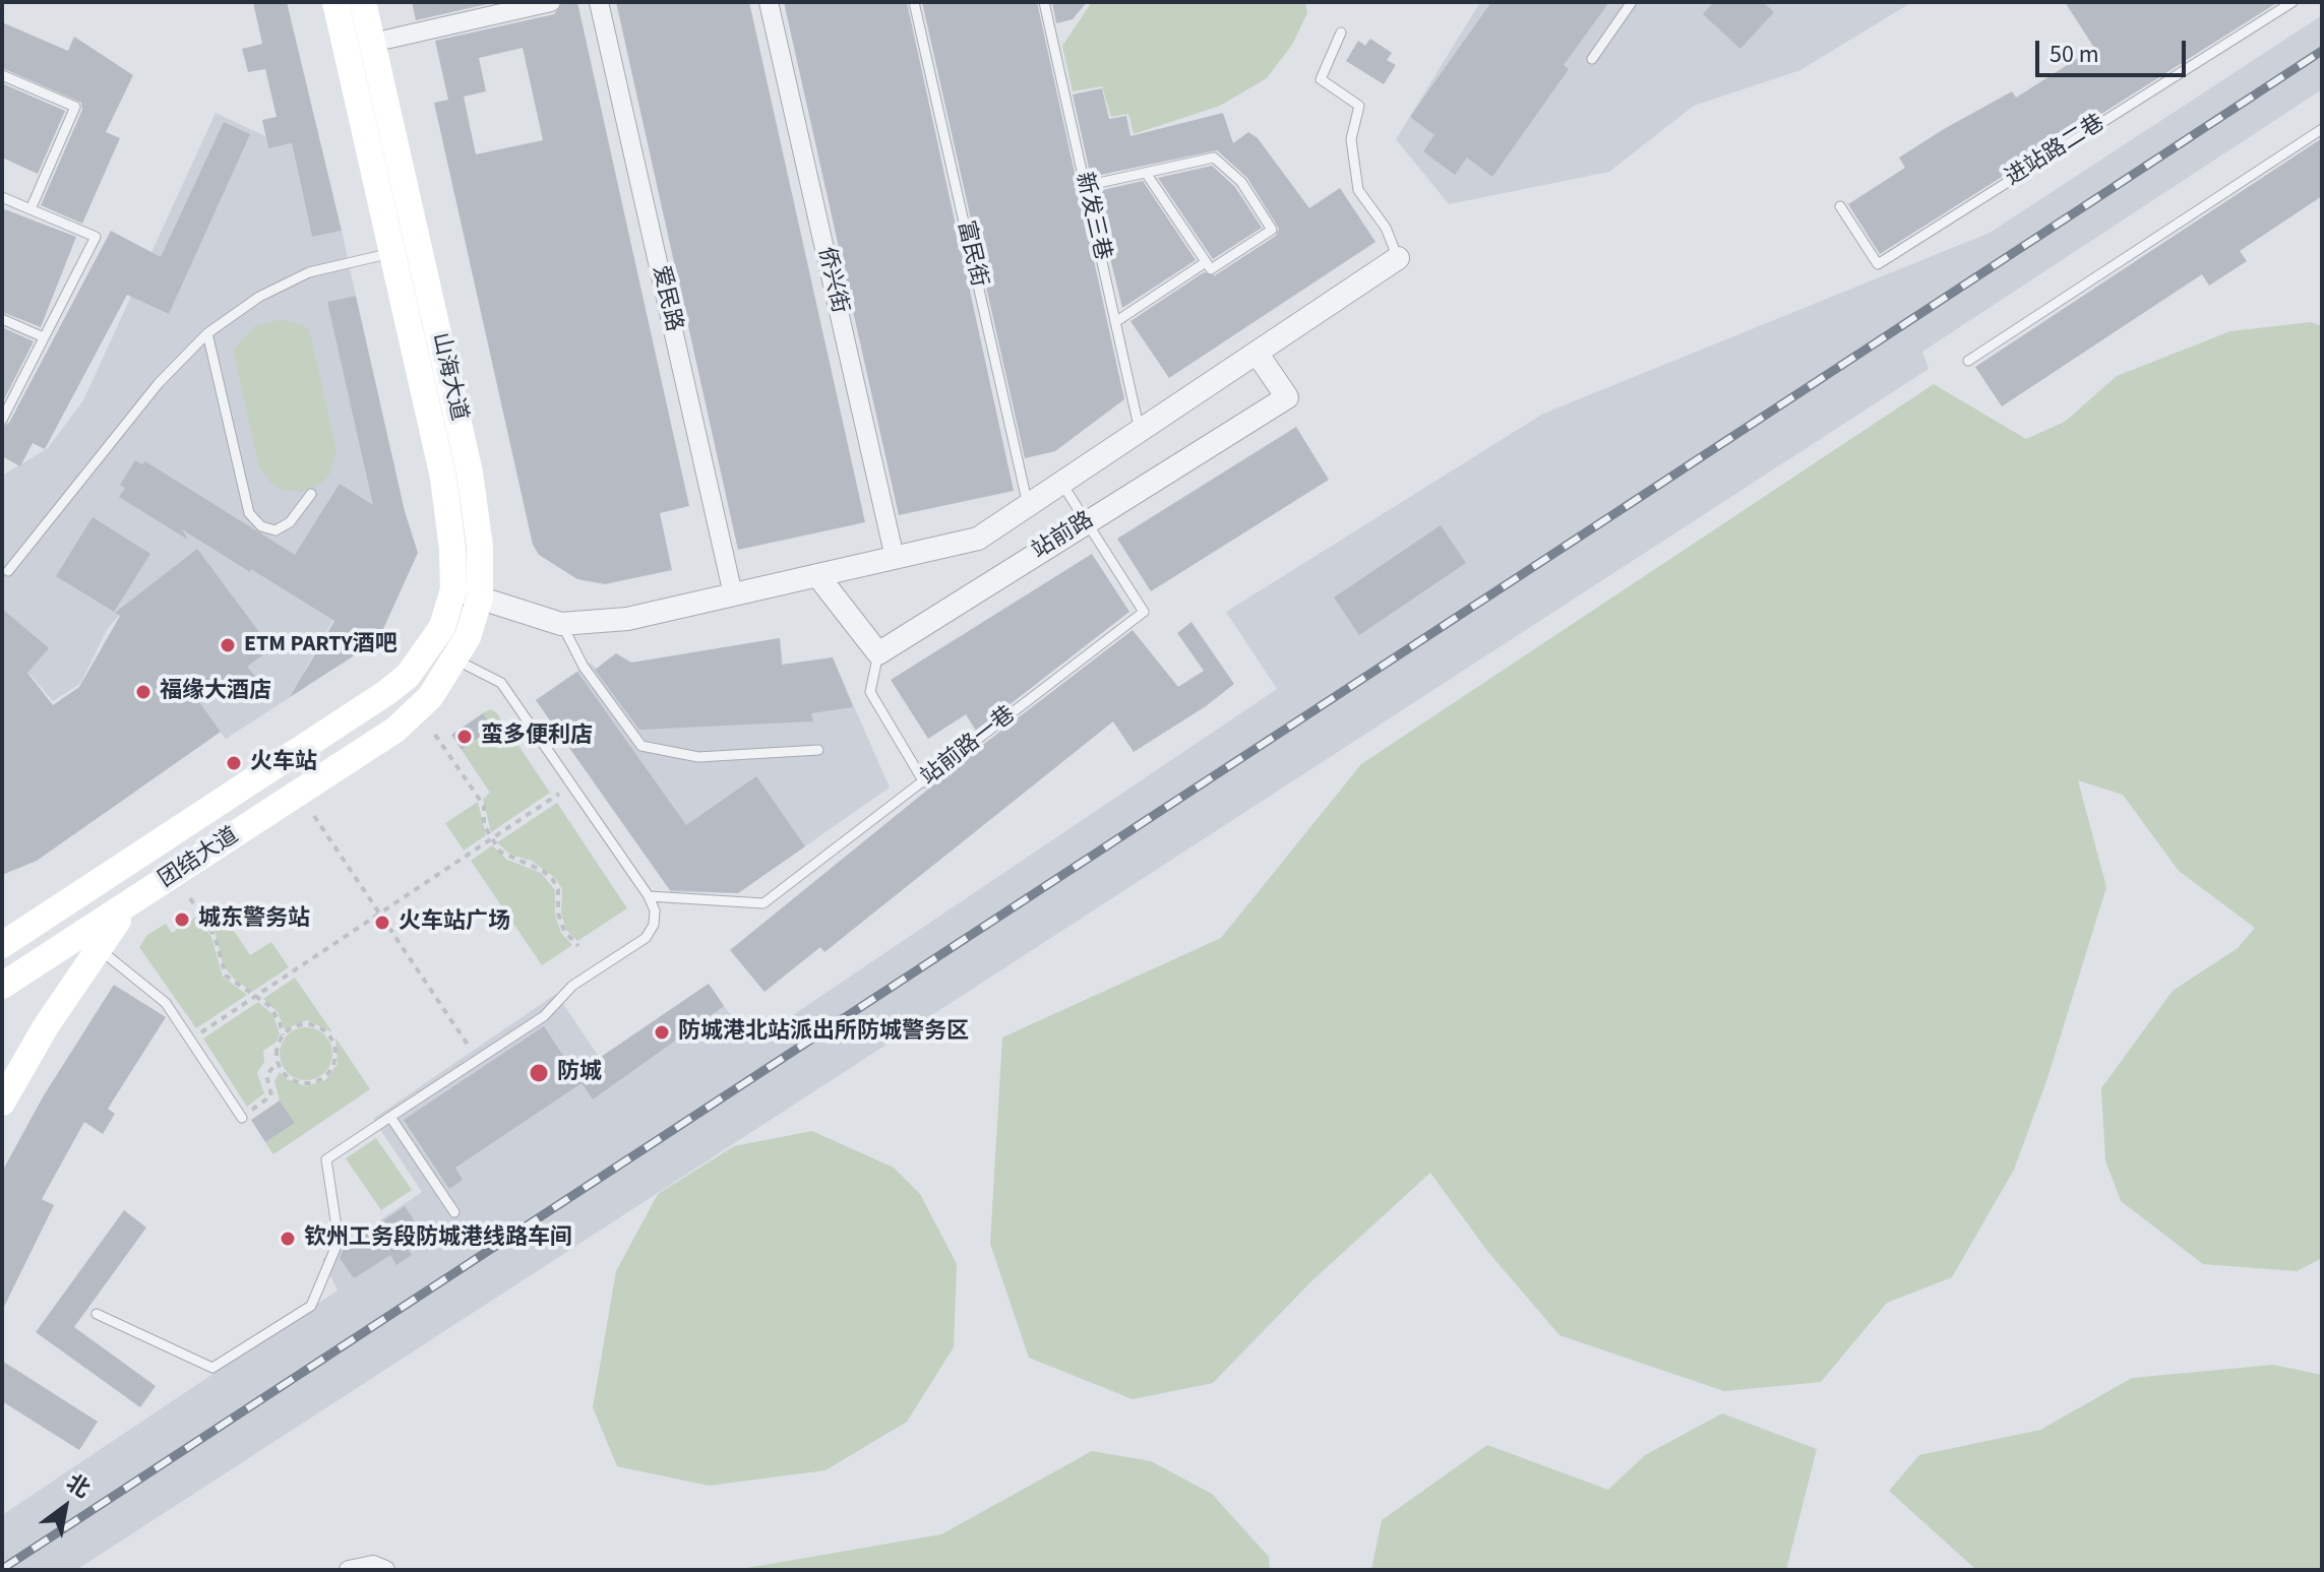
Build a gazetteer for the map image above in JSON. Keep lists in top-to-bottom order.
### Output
{
  "streets": {
    "main road": ["山海大道", "团结大道"],
    "street": ["侨兴街", "爱民路", "站前路"],
    "lane": [
      "进站路二巷",
      "新发三巷",
      "富民街",
      "站前路一巷"
    ]
  },
  "crossings": [
    ["新发三巷", "站前路"],
    ["富民街", "站前路"],
    ["侨兴街", "站前路"],
    ["爱民路", "站前路"],
    ["山海大道", "站前路"],
    ["山海大道", "团结大道"],
    ["站前路", "站前路一巷"]
  ],
  "places": [
    "ETM PARTY酒吧",
    "福缘大酒店",
    "蛮多便利店",
    "火车站",
    "城东警务站",
    "火车站广场",
    "防城港北站派出所防城警务区",
    "防城",
    "钦州工务段防城港线路车间"
  ],
  "scale_bar": "50 m",
  "north": "top right"
}
